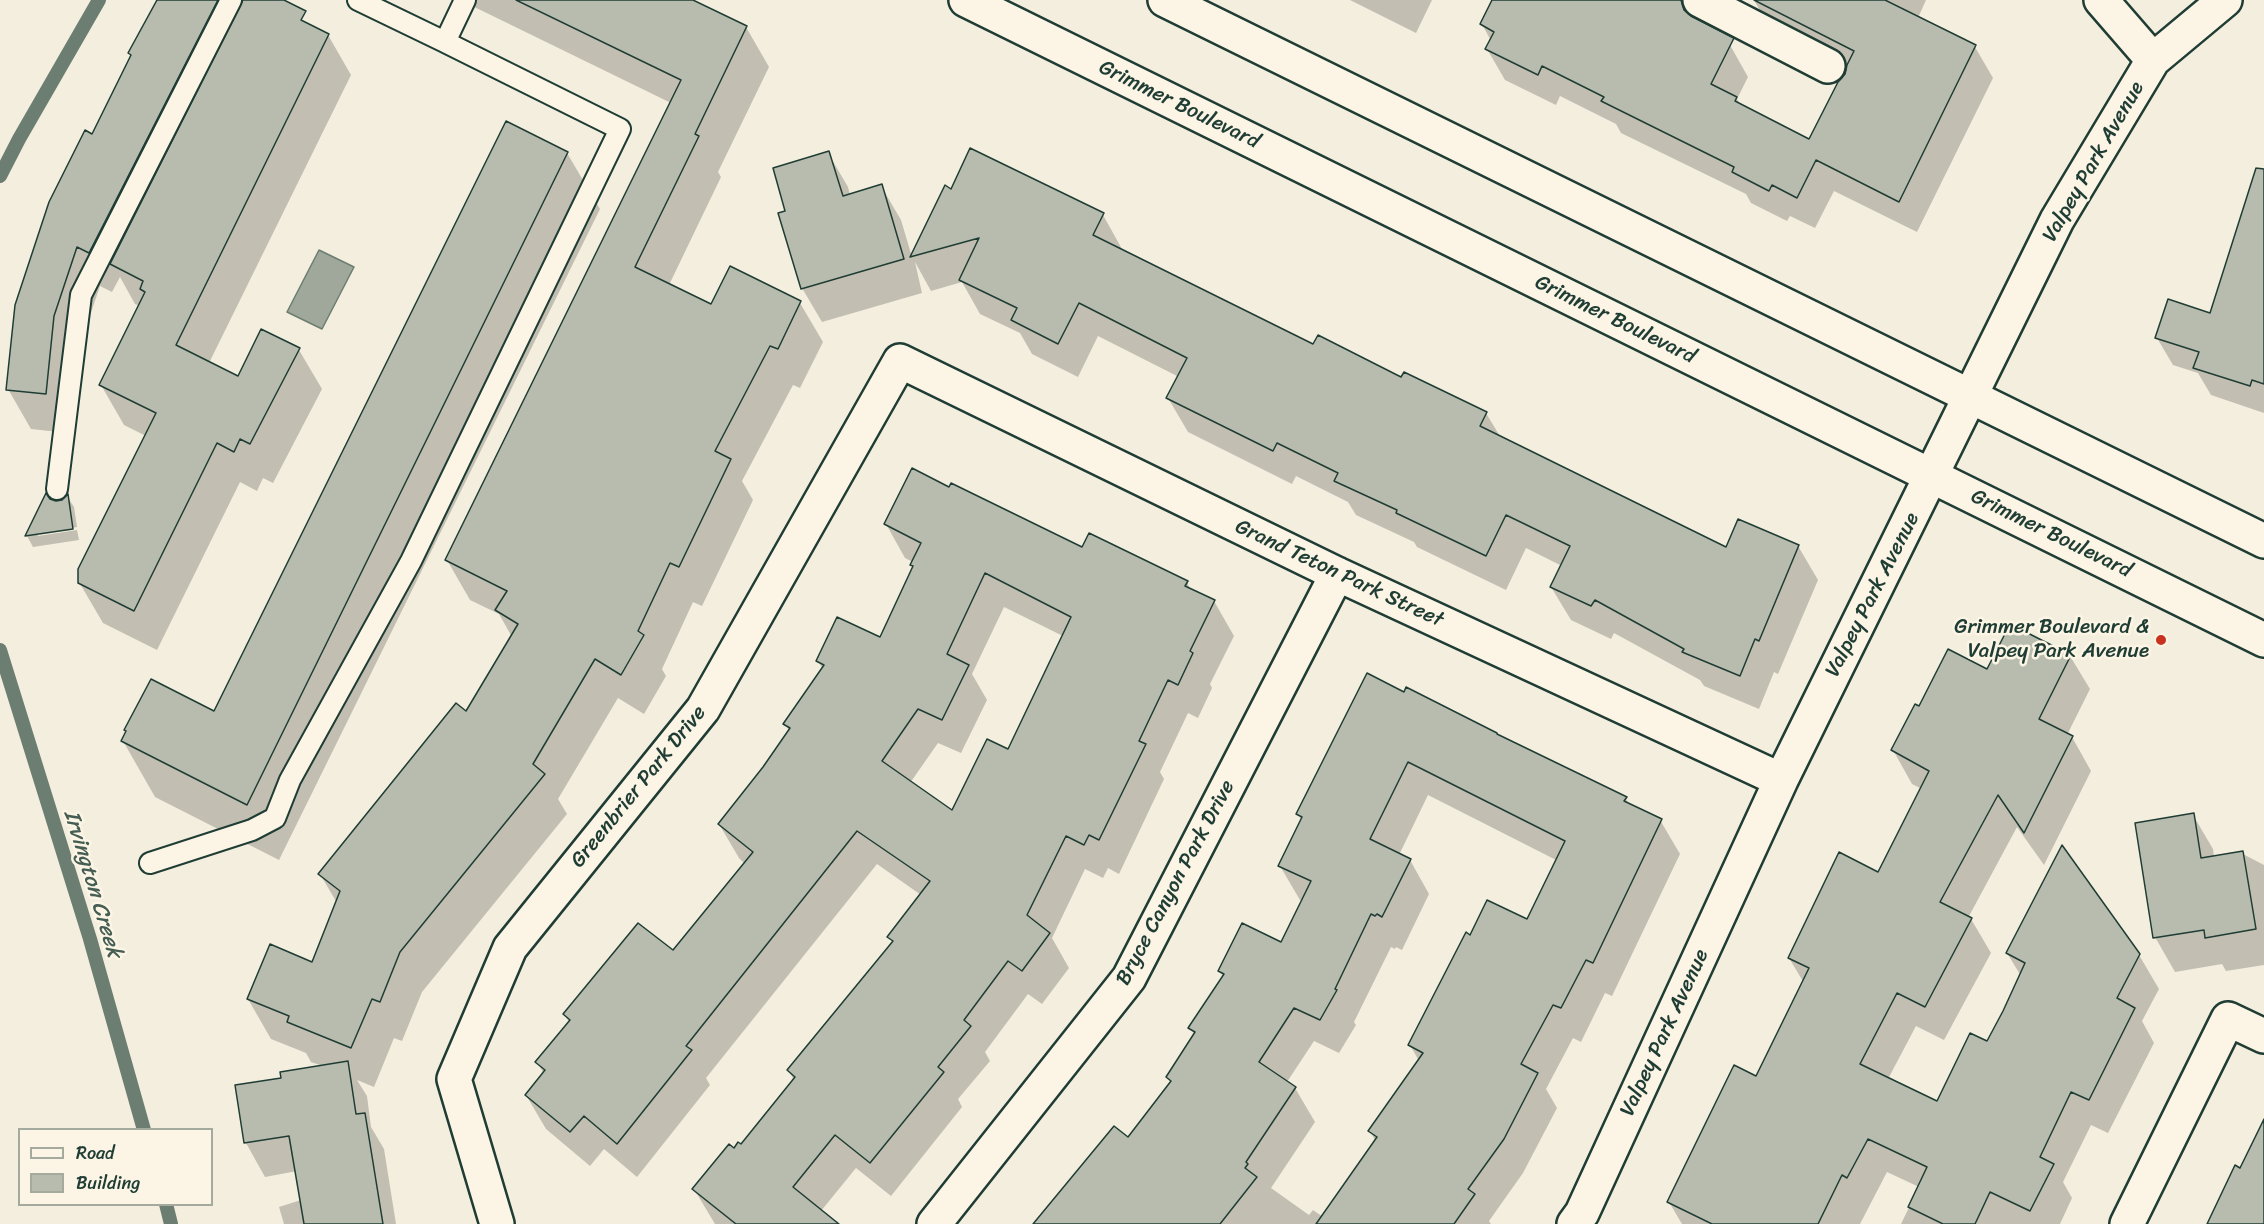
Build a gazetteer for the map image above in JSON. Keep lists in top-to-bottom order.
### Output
{
  "streets": {
    "street": [
      "Grimmer Boulevard",
      "Valpey Park Avenue",
      "Grand Teton Park Street",
      "Greenbrier Park Drive",
      "Bryce Canyon Park Drive"
    ]
  },
  "crossings": [
    ["Grimmer Boulevard", "Valpey Park Avenue"],
    ["Valpey Park Avenue", "Grand Teton Park Street"],
    ["Grand Teton Park Street", "Greenbrier Park Drive"],
    ["Grand Teton Park Street", "Bryce Canyon Park Drive"]
  ],
  "water": ["Irvington Creek"],
  "places": ["Grimmer Boulevard & Valpey Park Avenue"],
  "legend": ["Road", "Building"]
}
